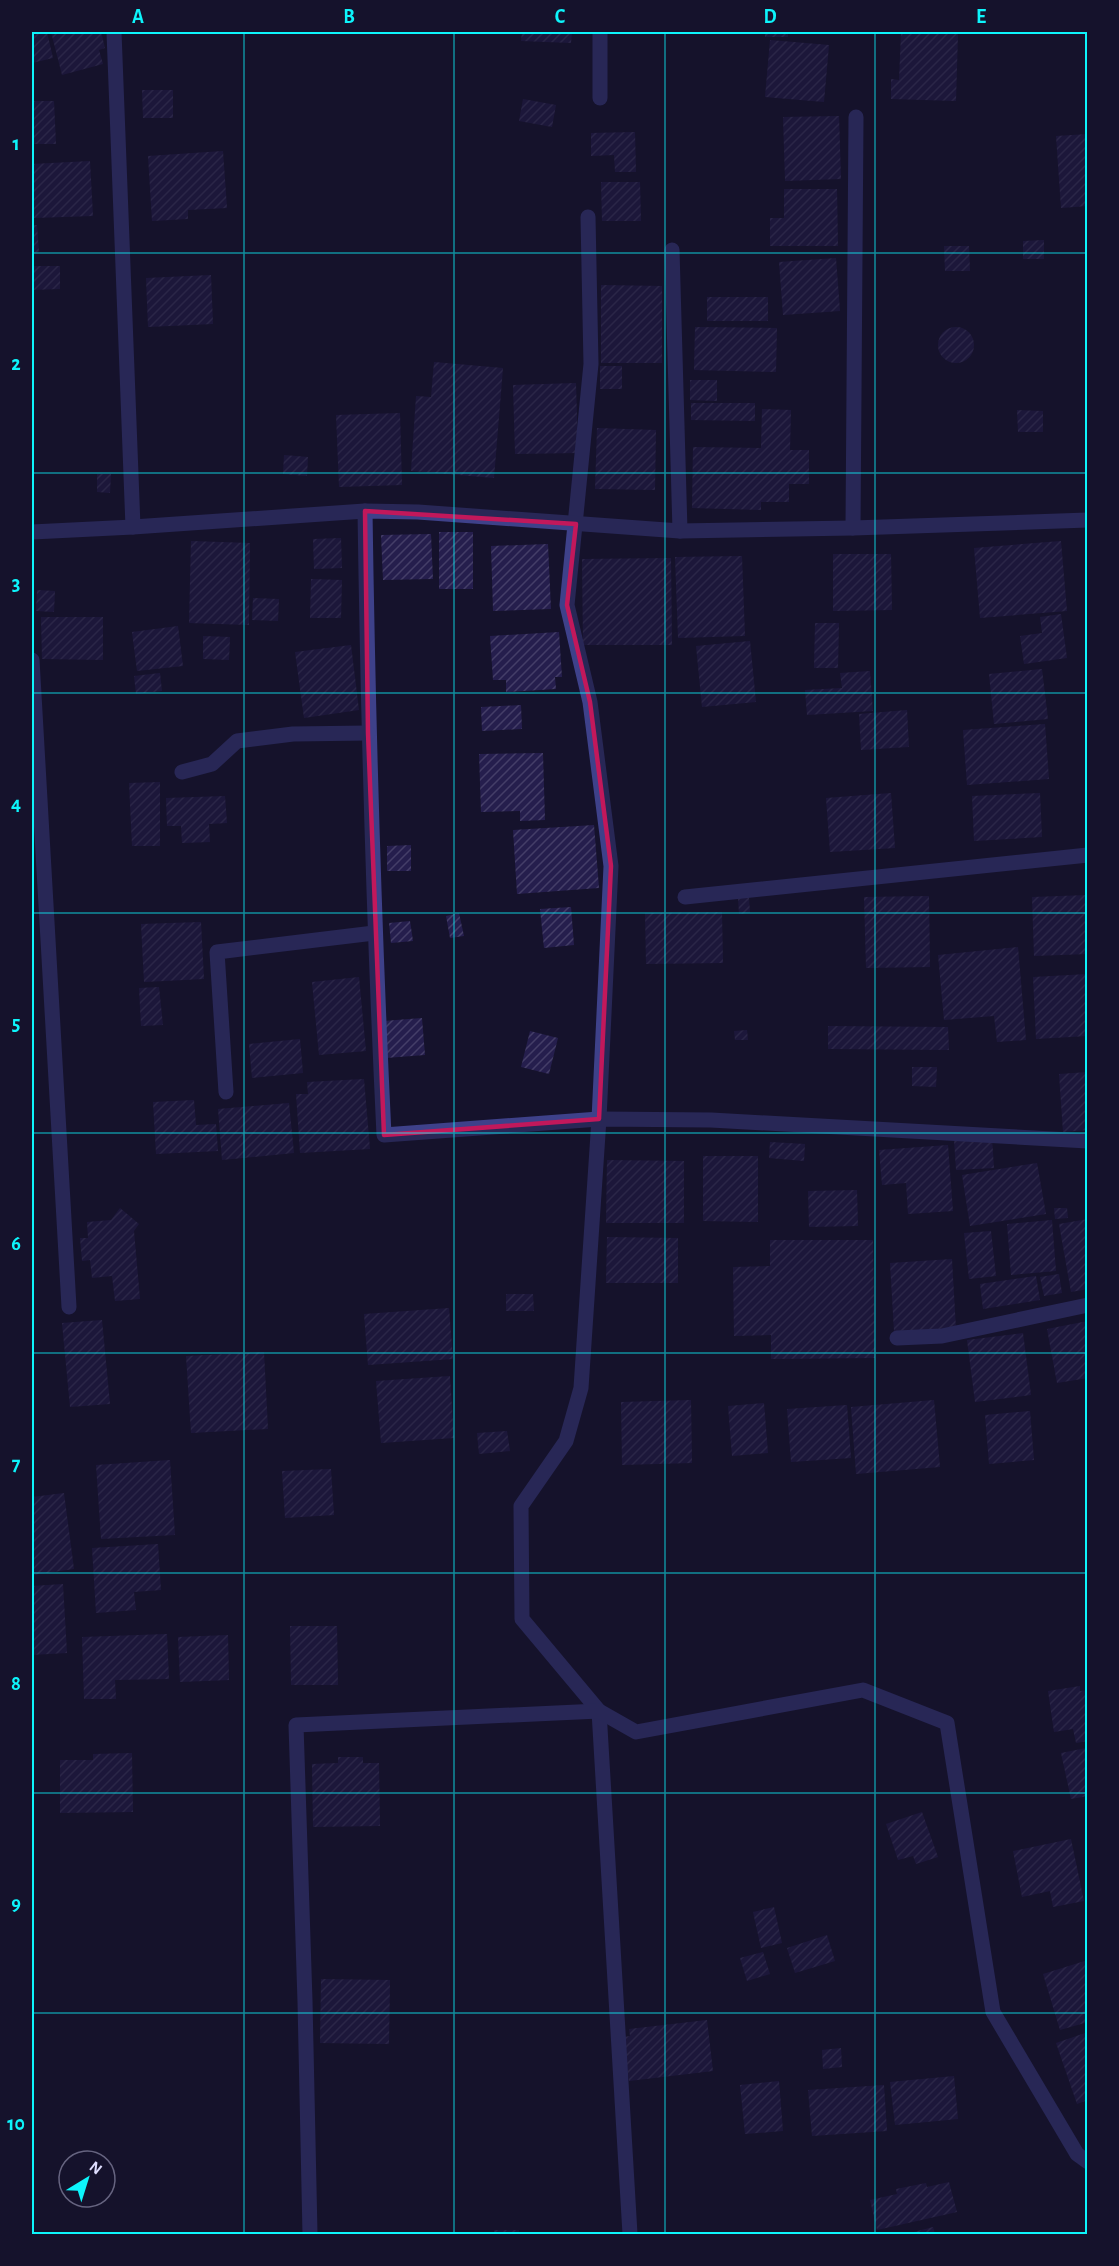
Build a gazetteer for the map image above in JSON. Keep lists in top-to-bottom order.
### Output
{
  "north": "top right",
  "grid": {
    "columns": [
      "A",
      "B",
      "C",
      "D",
      "E"
    ],
    "rows": [
      "1",
      "2",
      "3",
      "4",
      "5",
      "6",
      "7",
      "8",
      "9",
      "10"
    ]
  }
}
